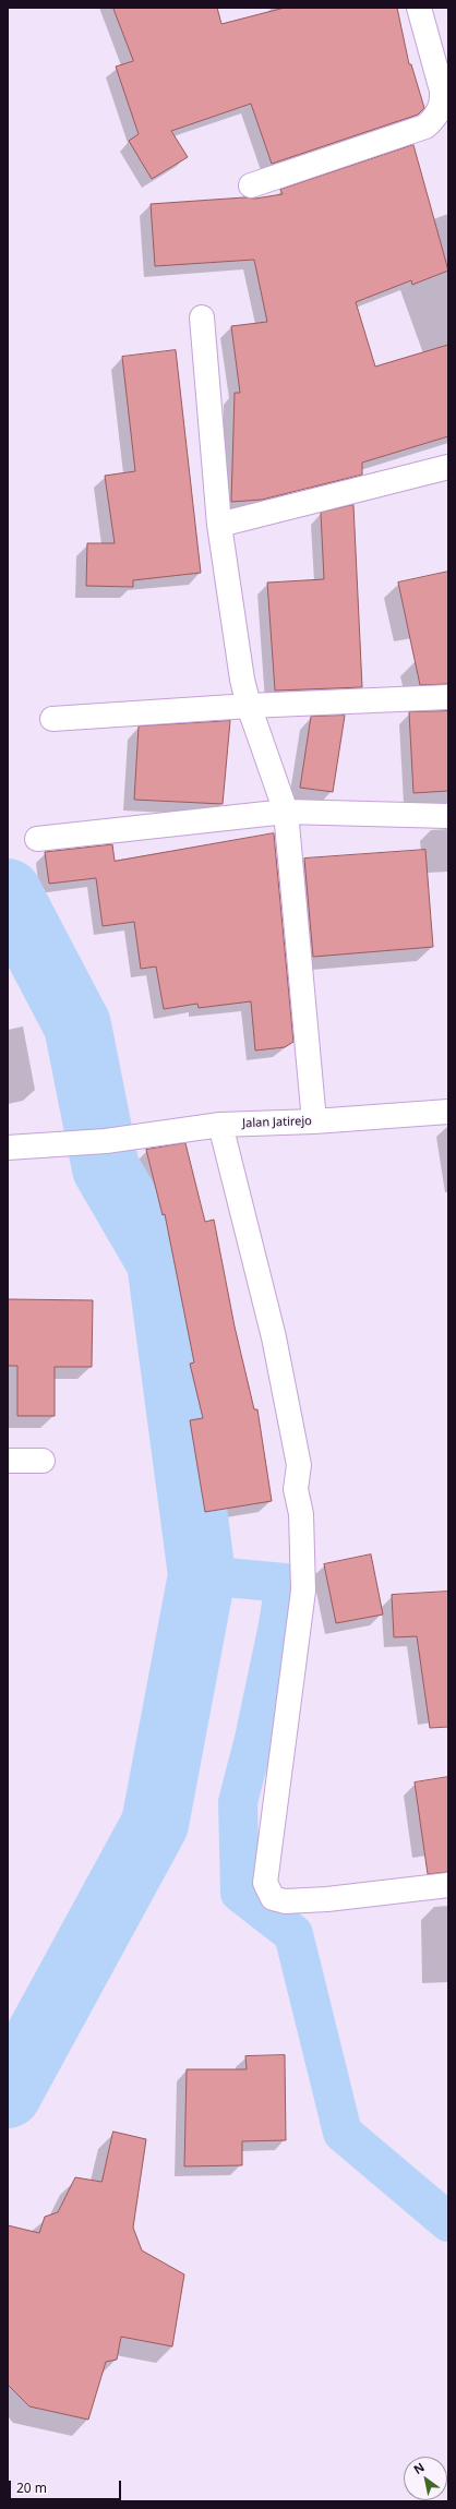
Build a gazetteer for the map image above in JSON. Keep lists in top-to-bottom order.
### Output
{
  "streets": {
    "street": ["Jalan Jatirejo"]
  },
  "scale_bar": "20 m",
  "north": "top left"
}
